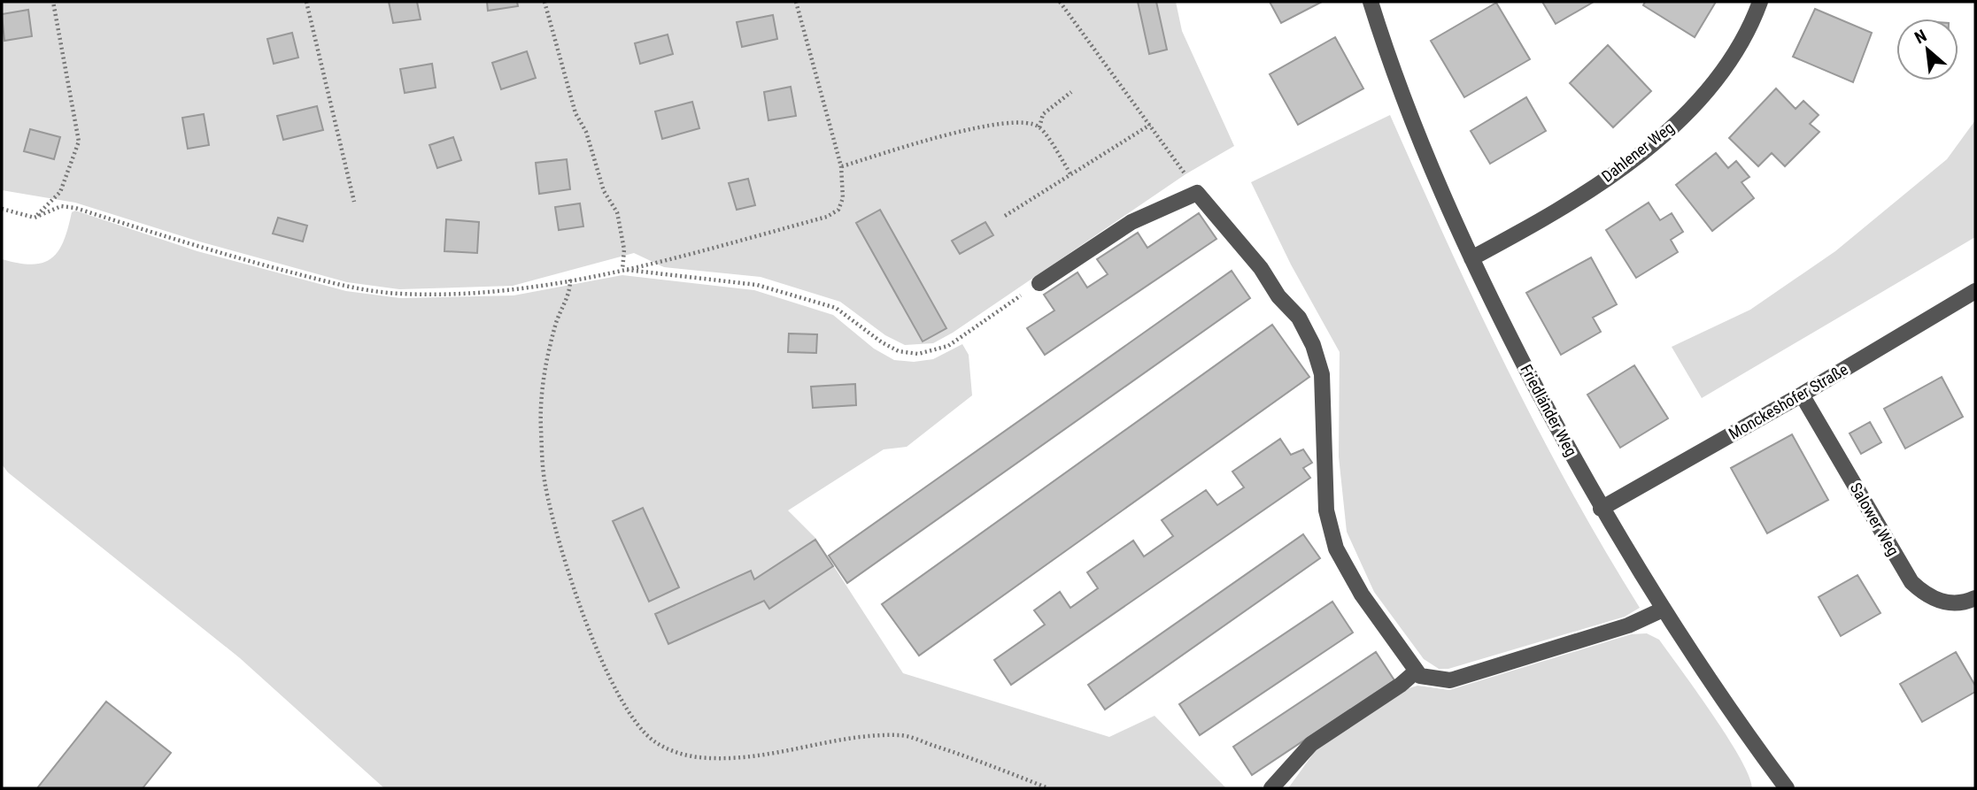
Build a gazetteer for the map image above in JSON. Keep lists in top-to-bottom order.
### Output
{
  "streets": {
    "street": [
      "Dahlener Weg",
      "Monckeshofer Straße",
      "Friedländer Weg",
      "Salower Weg"
    ]
  },
  "crossings": [
    ["Dahlener Weg", "Friedländer Weg"],
    ["Monckeshofer Straße", "Friedländer Weg"],
    ["Monckeshofer Straße", "Salower Weg"]
  ],
  "north": "top left"
}
